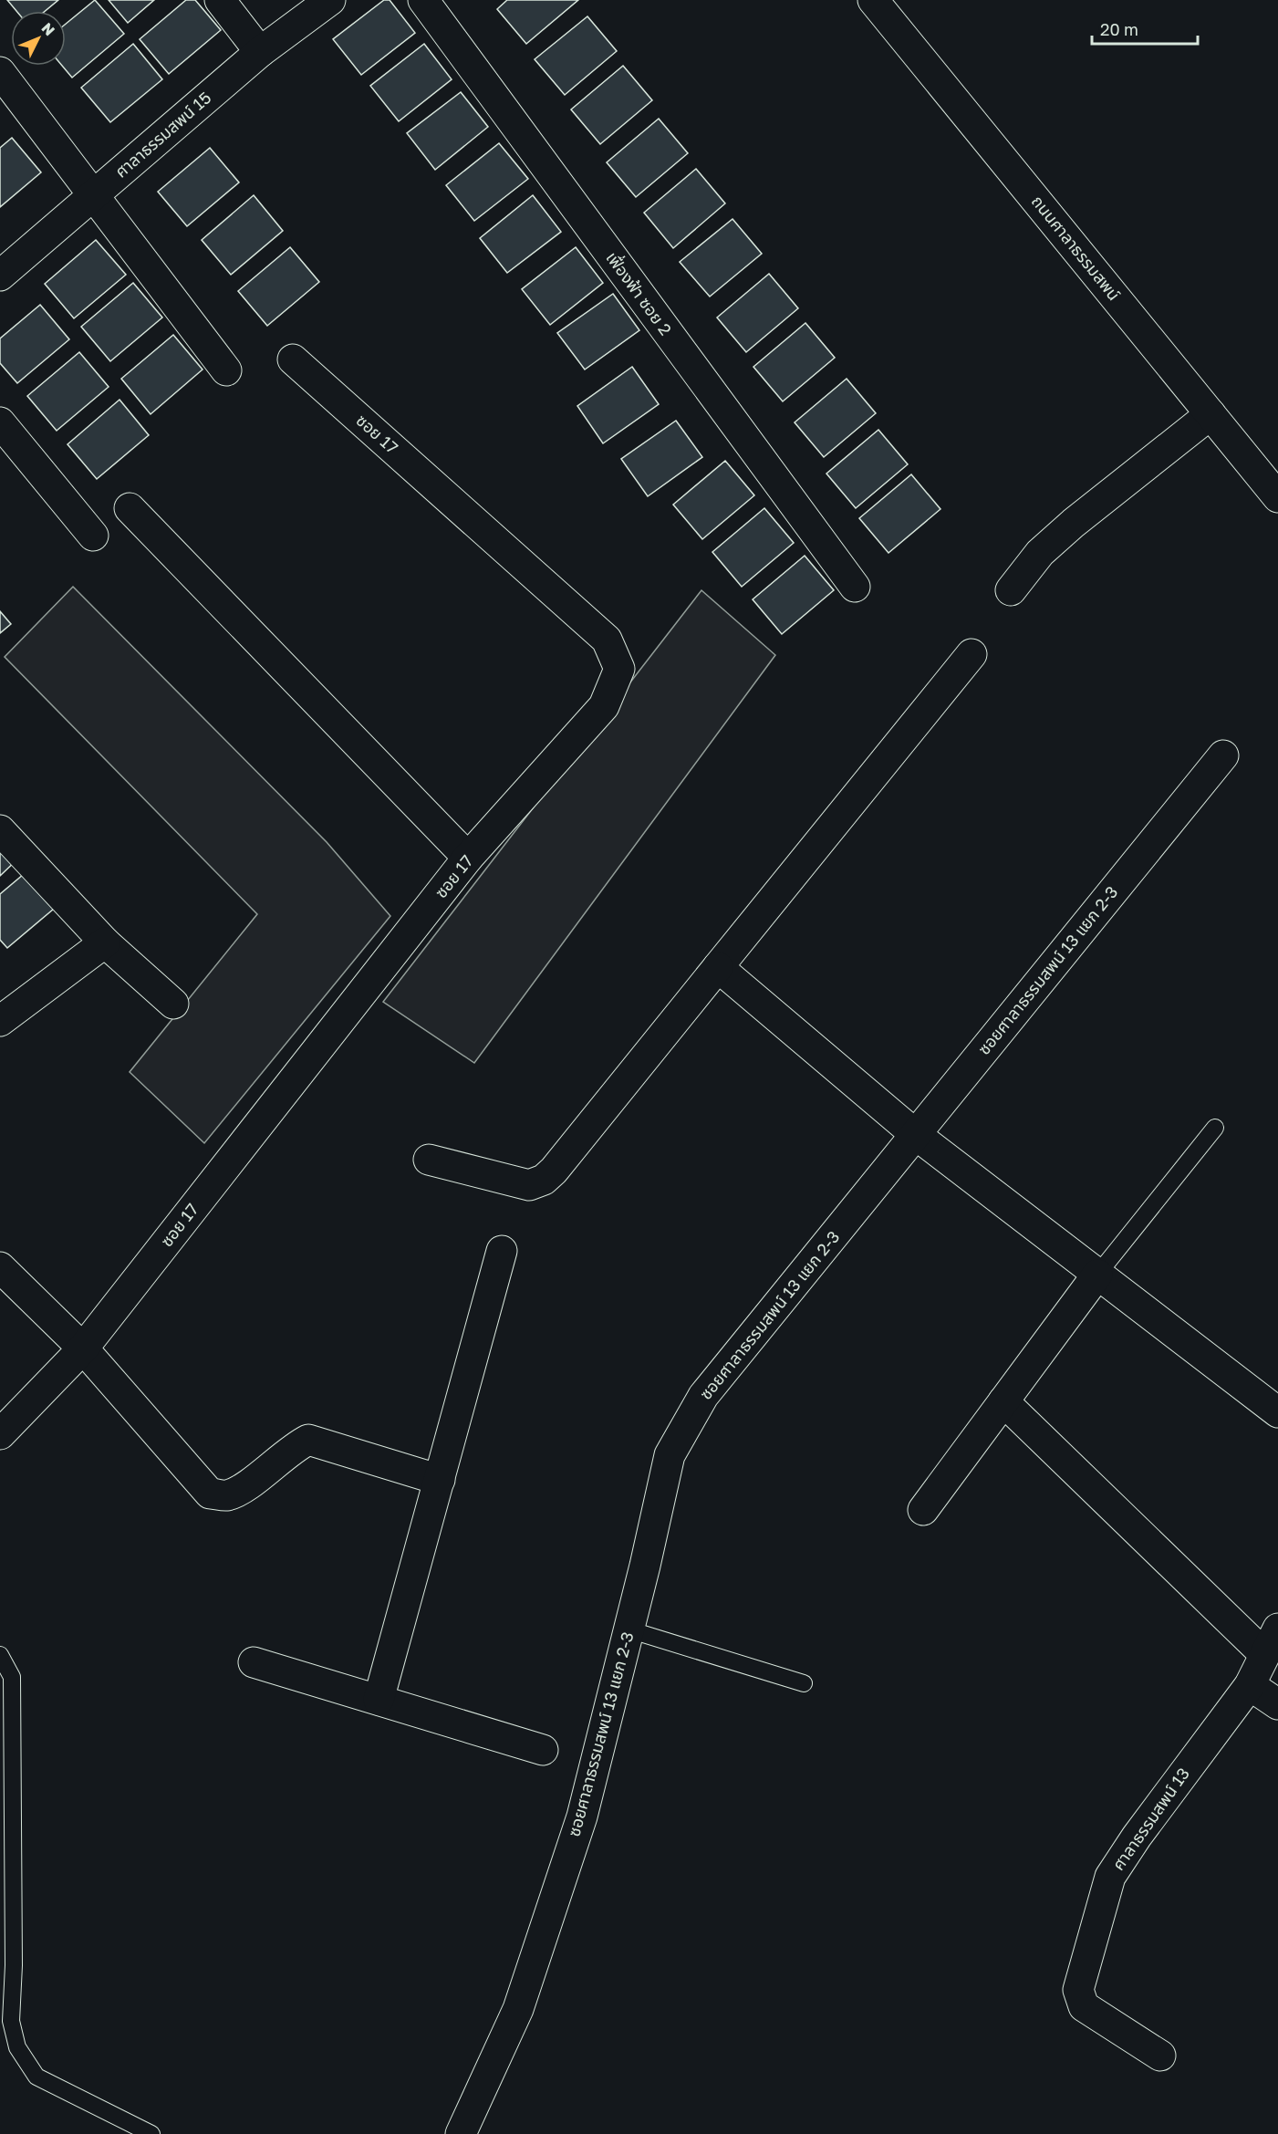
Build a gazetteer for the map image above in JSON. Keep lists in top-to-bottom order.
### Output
{
  "streets": {
    "street": [
      "ศาลาธรรมสพน์ 15",
      "ถนนศาลาธรรมสพน์",
      "เฟื่องฟ้า ซอย 2",
      "ซอย 17",
      "ซอยศาลาธรรมสพน์ 13 แยก 2-3",
      "ศาลาธรรมสพน์ 13"
    ]
  },
  "scale_bar": "20 m",
  "north": "top right"
}
